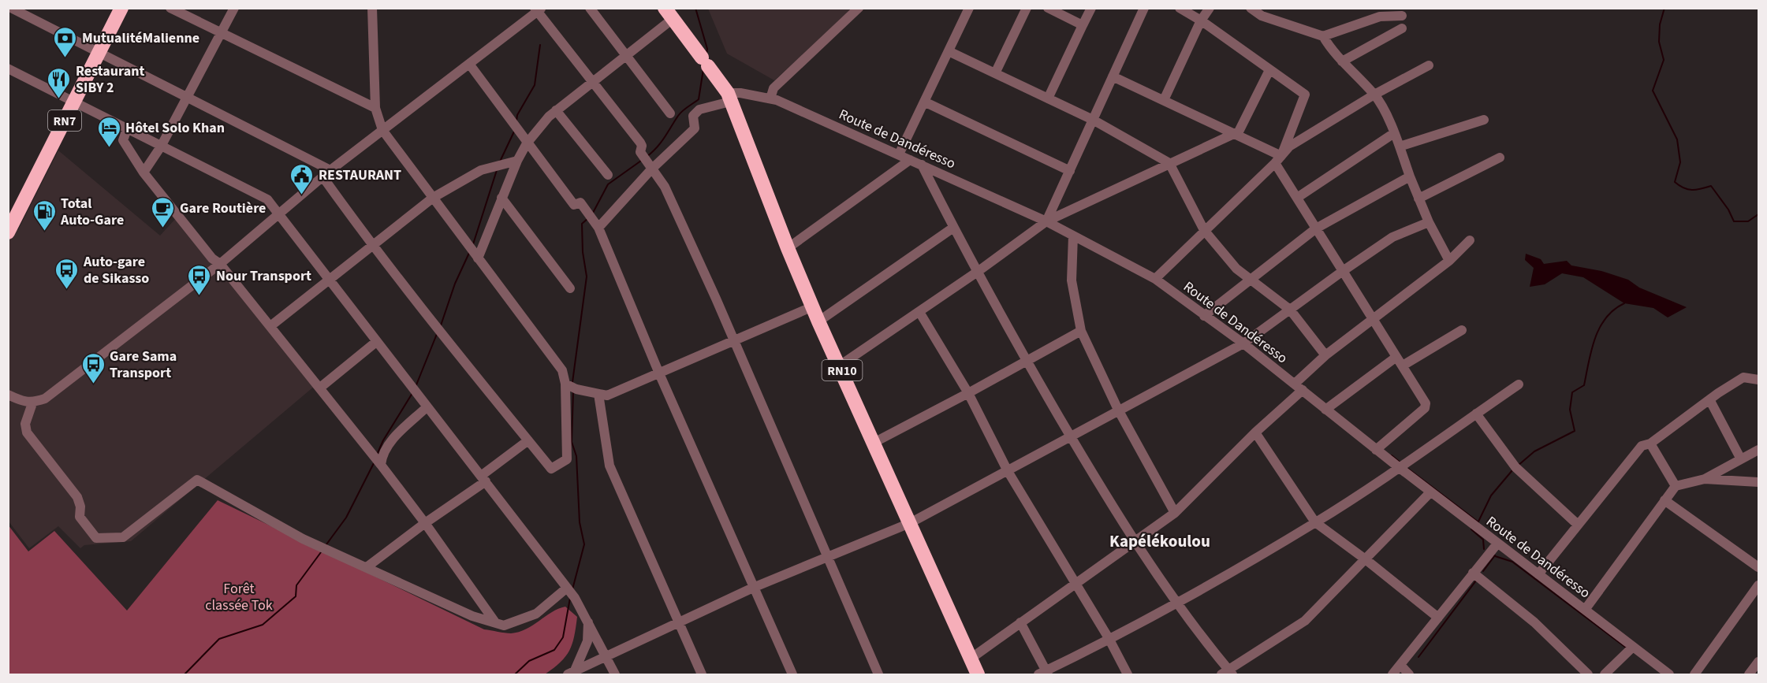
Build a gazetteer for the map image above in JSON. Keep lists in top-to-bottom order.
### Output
{
  "streets": {
    "highway": ["RN7", "RN10"],
    "street": ["Route de Dandéresso"]
  },
  "crossings": [
    ["Route de Dandéresso", "RN10"]
  ],
  "districts": ["Kapélékoulou"],
  "parks": ["Forêt classée Tok"],
  "places": {
    "bank": ["MutualitéMalienne"],
    "restaurant": ["Restaurant SIBY 2"],
    "hotel": ["Hôtel Solo Khan"],
    "public building": ["RESTAURANT"],
    "cafe": ["Gare Routière"],
    "fuel station": ["Total Auto-Gare"],
    "bus stop": ["Auto-gare de Sikasso", "Nour Transport", "Gare Sama Transport"]
  }
}
